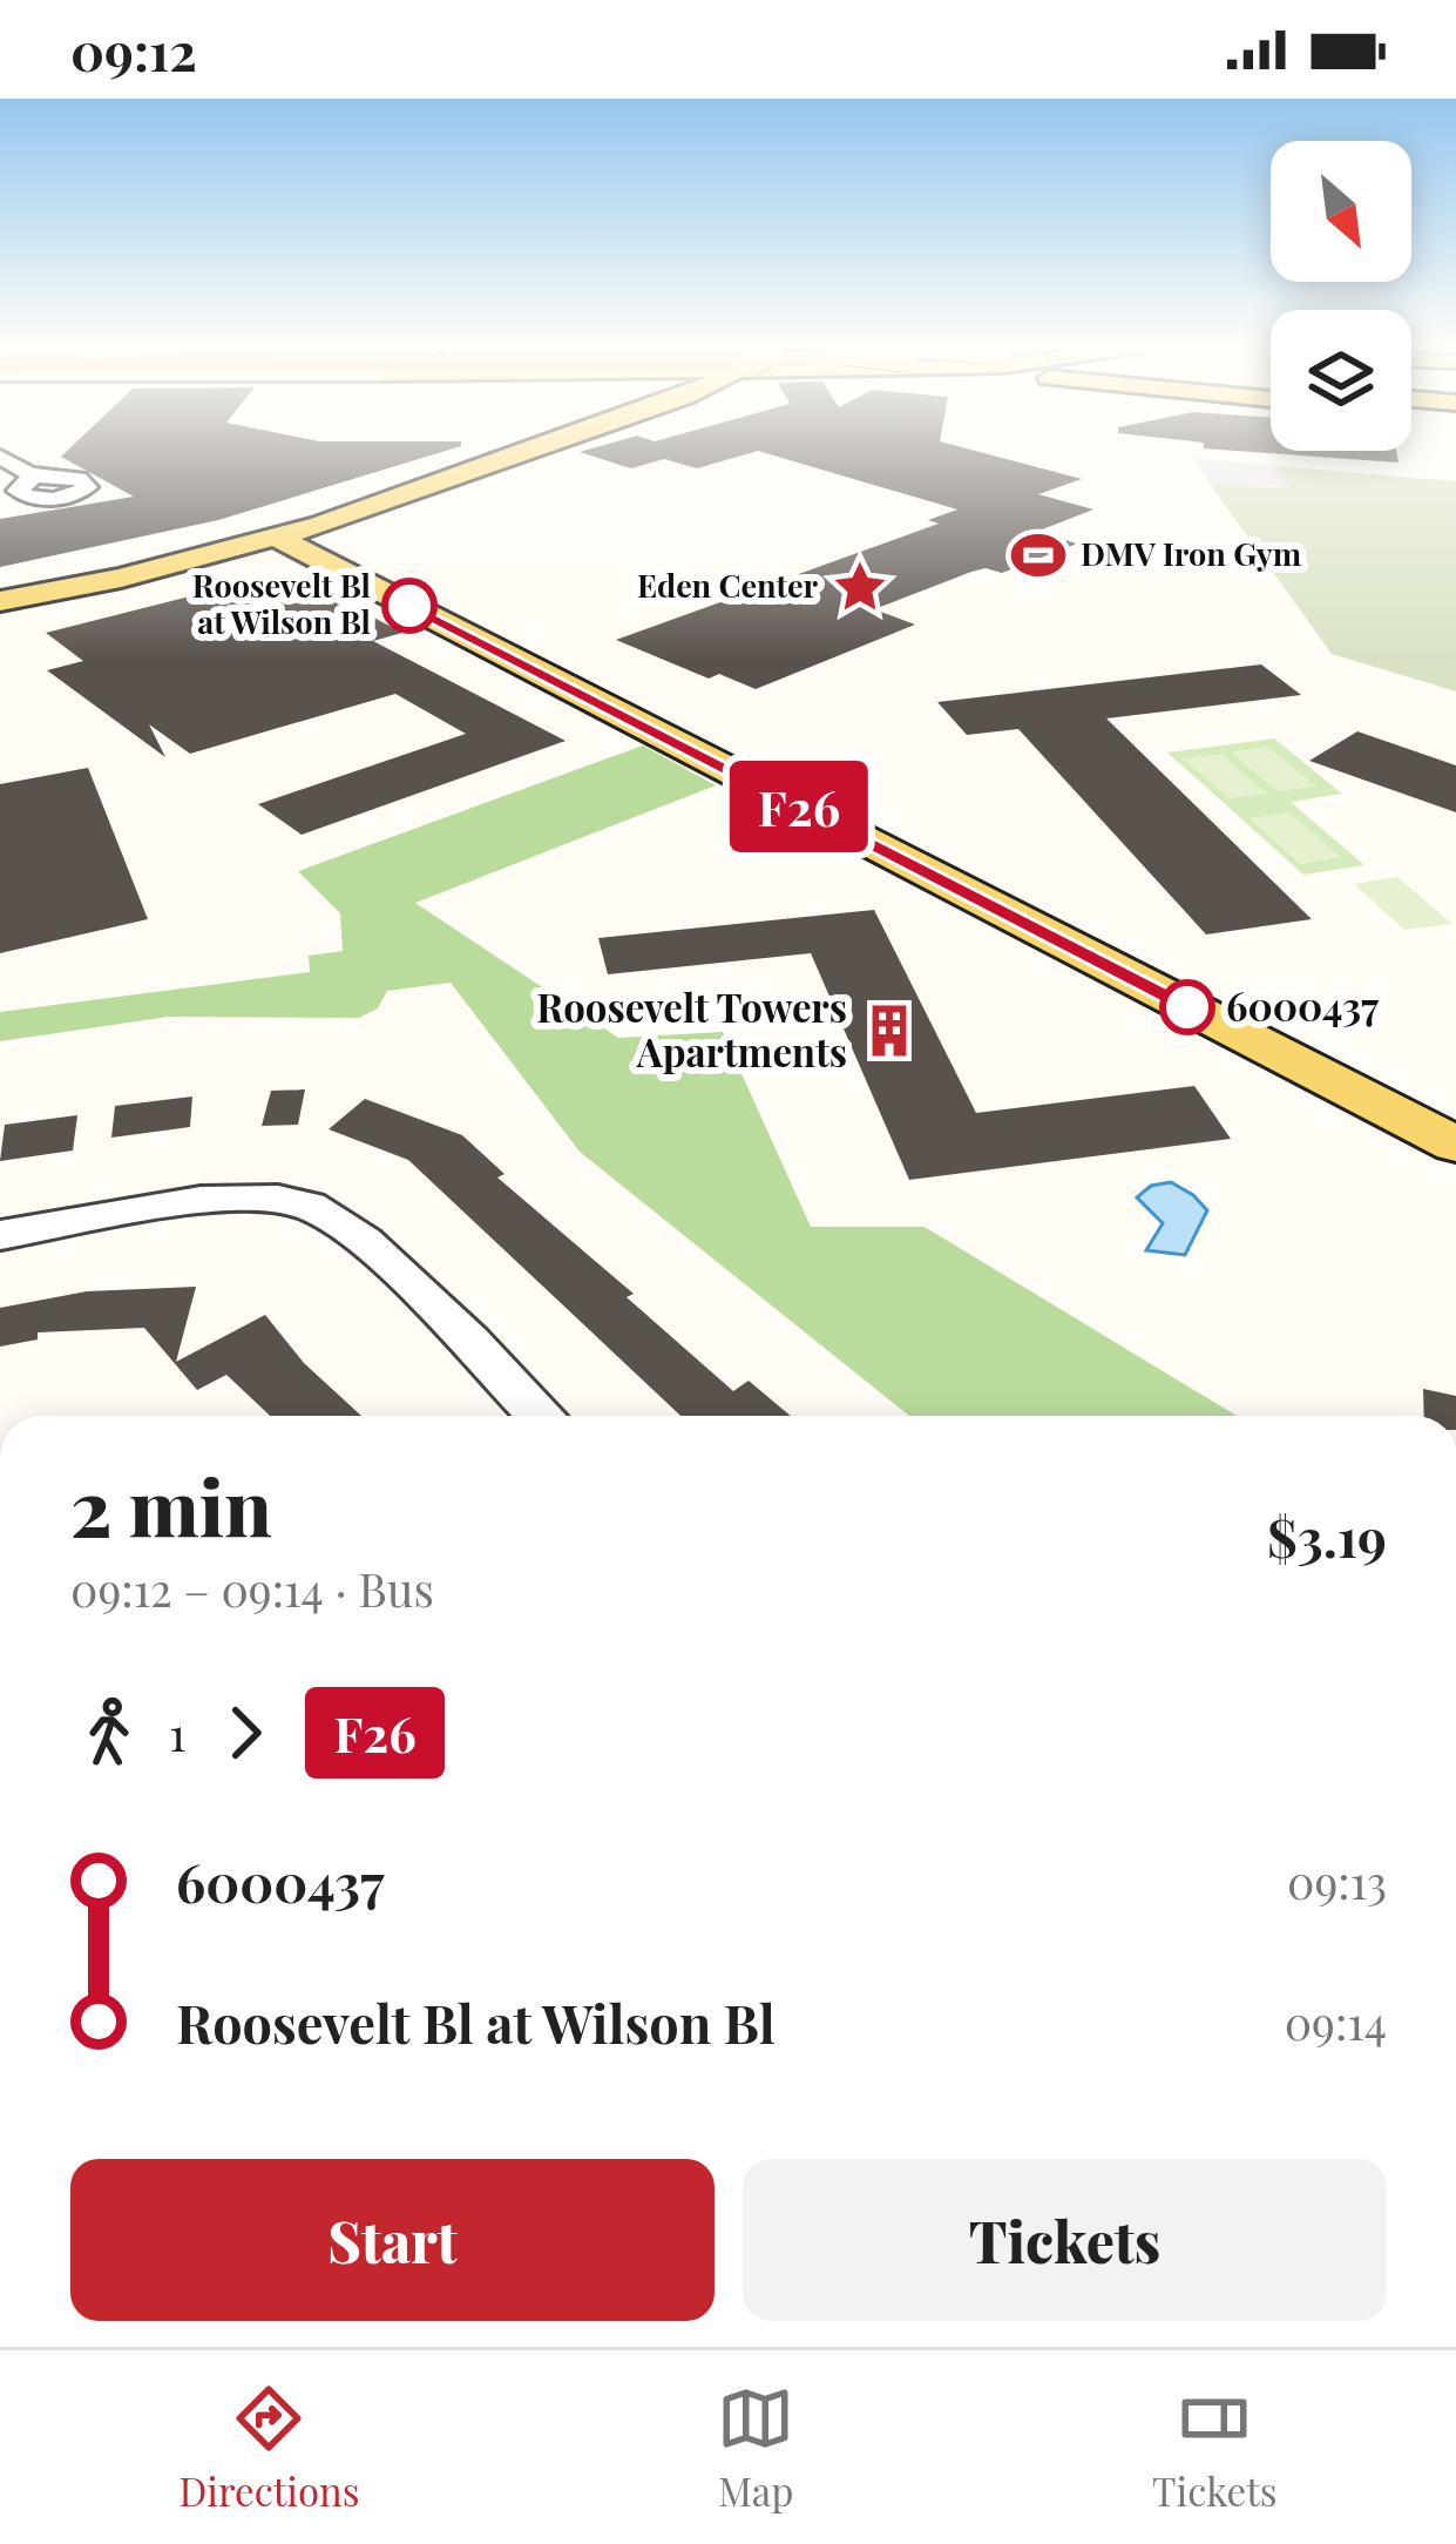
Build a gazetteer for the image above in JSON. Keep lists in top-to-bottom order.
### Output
{
  "places": {
    "sports": ["DMV Iron Gym"],
    "place": ["Eden Center"],
    "other": ["Roosevelt Bl at Wilson Bl", "6000437"],
    "building": ["Roosevelt Towers Apartments"]
  },
  "lines": ["bus line F26"],
  "north": "bottom right",
  "page": {
    "status": "09:12",
    "on_map": "F26",
    "heading": ["2 min", "09:12 – 09:14 · Bus", "$3.19"],
    "legs": ["1", "F26"],
    "list": [
      {
        "name": "6000437",
        "value": "09:13"
      },
      {
        "name": "Roosevelt Bl at Wilson Bl",
        "value": "09:14"
      }
    ],
    "buttons": ["Start", "Tickets"],
    "tabs": ["Directions", "Map", "Tickets"]
  }
}
